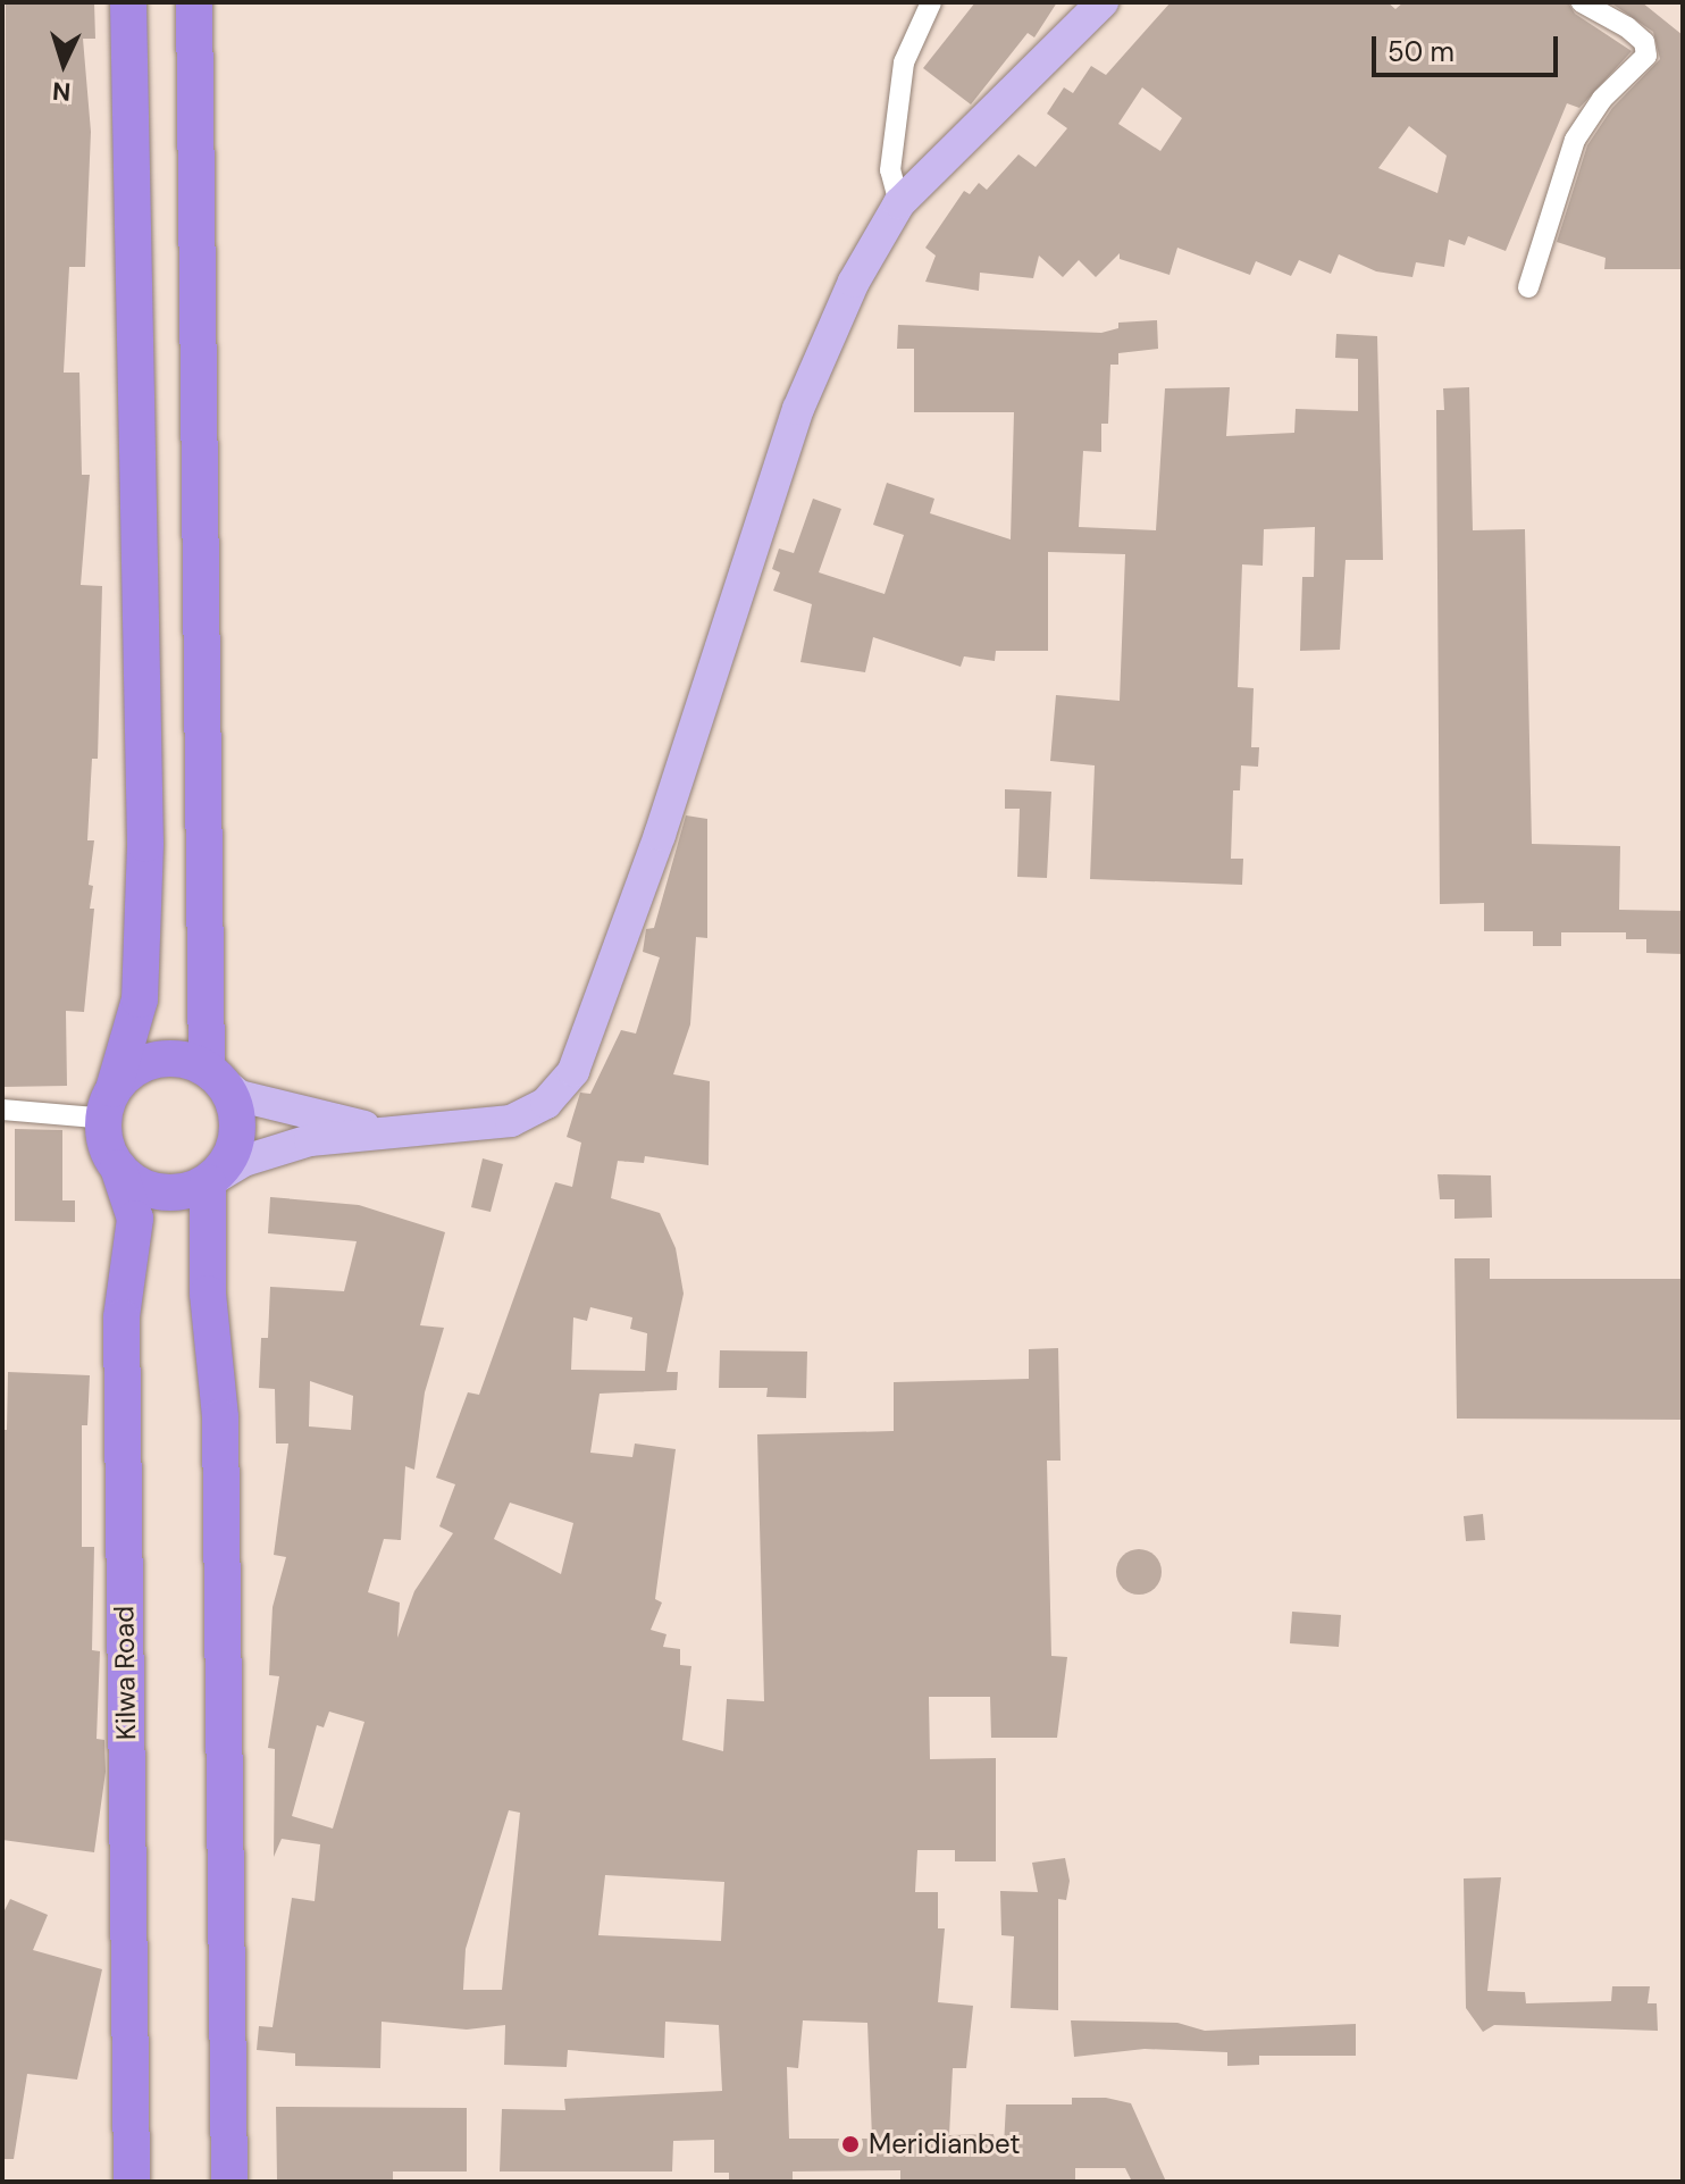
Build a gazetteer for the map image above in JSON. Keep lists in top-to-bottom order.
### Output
{
  "streets": {
    "highway": ["Kilwa Road"]
  },
  "places": ["Meridianbet"],
  "scale_bar": "50 m",
  "north": "bottom"
}
